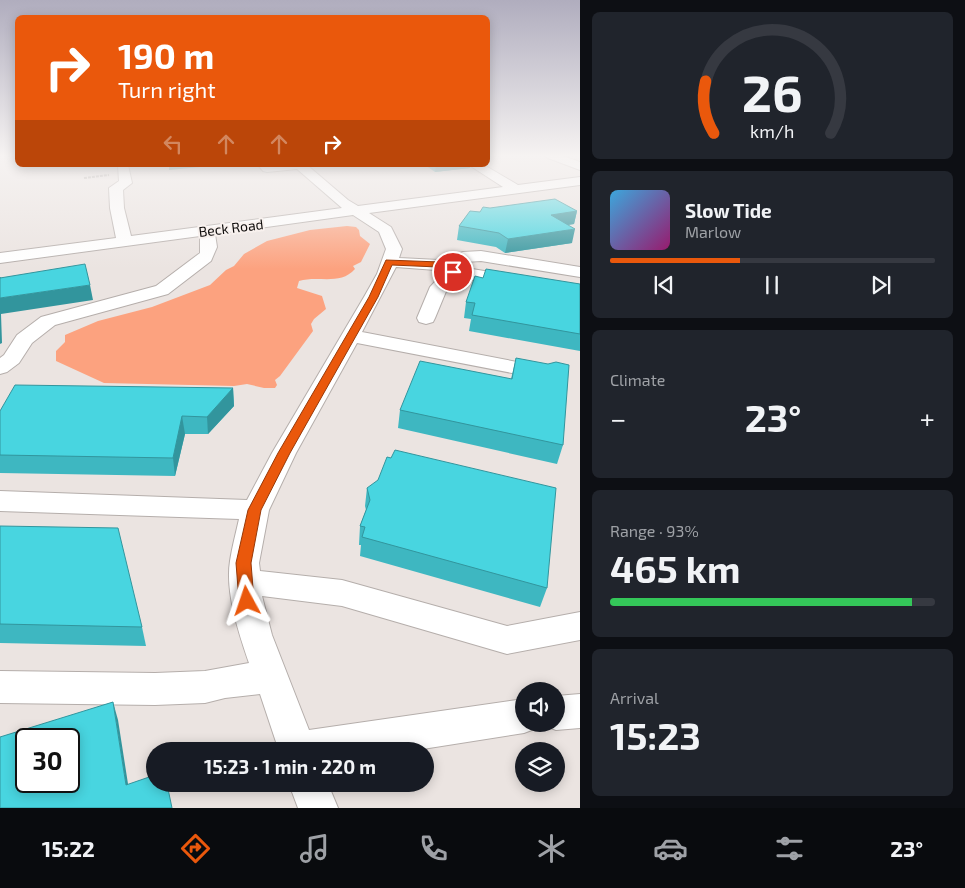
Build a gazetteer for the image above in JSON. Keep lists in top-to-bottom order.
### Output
{
  "streets": {
    "street": ["Beck Road"]
  },
  "page": {
    "turn": ["190 m", "Turn right"],
    "song": ["Slow Tide", "Marlow"],
    "tile": [
      "Climate",
      ["Range · 93%", "465 km"],
      ["Arrival", "15:23"]
    ],
    "heat": ["−", "23°", "+"],
    "limit": "30",
    "trip": "15:23 · 1 min · 220 m",
    "tabs": ["15:22", "23°"],
    "gauge": ["26", "km/h"]
  }
}
